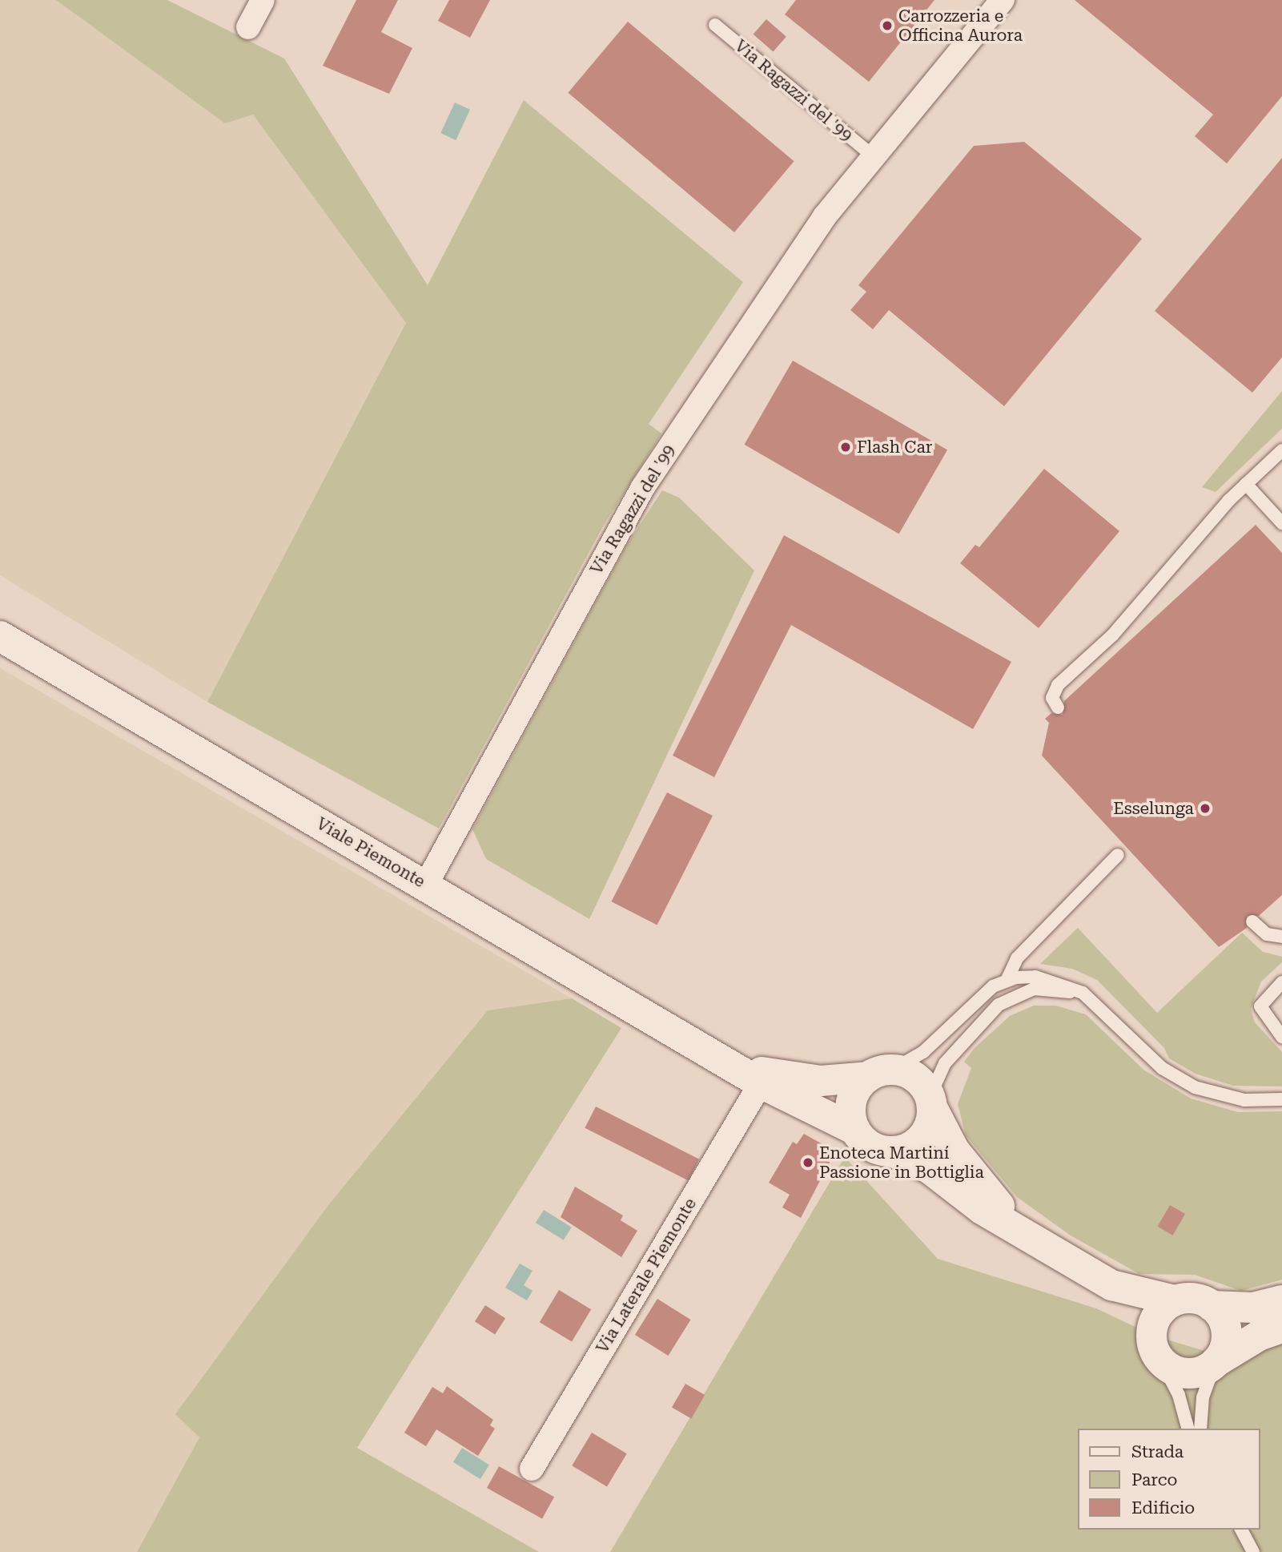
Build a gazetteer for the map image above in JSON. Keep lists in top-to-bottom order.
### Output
{
  "streets": {
    "street": ["Via Ragazzi del '99", "Viale Piemonte", "Via Laterale Piemonte"]
  },
  "crossings": [
    ["Via Ragazzi del '99", "Viale Piemonte"],
    ["Viale Piemonte", "Via Laterale Piemonte"]
  ],
  "places": [
    "Carrozzeria e Officina Aurora",
    "Flash Car",
    "Esselunga",
    "Enoteca Martiní Passione in Bottiglia"
  ],
  "legend": ["Strada", "Parco", "Edificio"]
}
